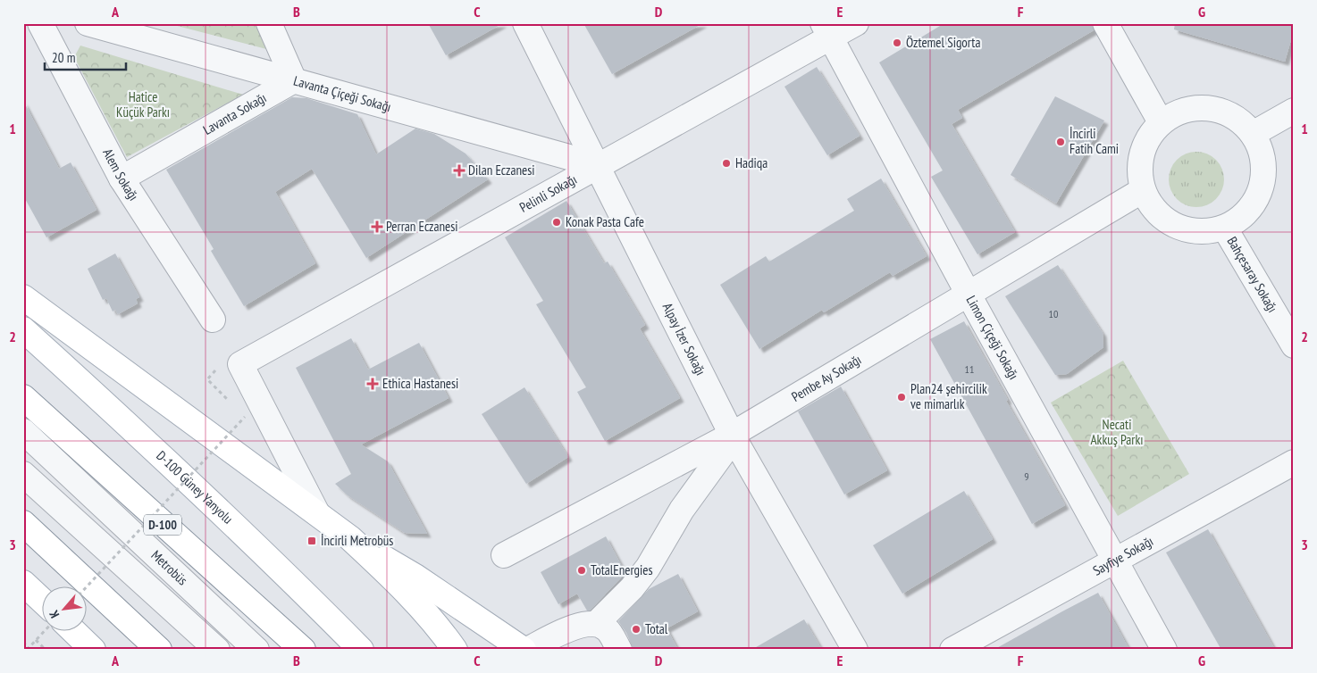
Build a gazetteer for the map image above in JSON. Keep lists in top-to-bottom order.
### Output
{
  "streets": {
    "main road": ["D-100 Güney Yanyolu", "D-100"],
    "street": [
      "Lavanta Çiçeği Sokağı",
      "Lavanta Sokağı",
      "Alem Sokağı",
      "Pelinli Sokağı",
      "Bahçesaray Sokağı",
      "Limon Çiçeği Sokağı",
      "Alpay İzer Sokağı",
      "Pembe Ay Sokağı",
      "Sayfiye Sokağı",
      "Metrobüs"
    ]
  },
  "crossings": [
    ["Lavanta Çiçeği Sokağı", "Lavanta Sokağı"],
    ["Lavanta Çiçeği Sokağı", "Pelinli Sokağı"],
    ["Lavanta Çiçeği Sokağı", "Alpay İzer Sokağı"],
    ["Lavanta Sokağı", "Alem Sokağı"],
    ["Pelinli Sokağı", "Limon Çiçeği Sokağı"],
    ["Pelinli Sokağı", "Alpay İzer Sokağı"],
    ["Bahçesaray Sokağı", "Pembe Ay Sokağı"],
    ["Limon Çiçeği Sokağı", "Pembe Ay Sokağı"],
    ["Limon Çiçeği Sokağı", "Sayfiye Sokağı"],
    ["Alpay İzer Sokağı", "Pembe Ay Sokağı"]
  ],
  "parks": ["Hatice Küçük Parkı", "Necati Akkuş Parkı"],
  "places": {
    "other": [
      "Öztemel Sigorta",
      "İncirli Fatih Cami",
      "Hadiqa",
      "Konak Pasta Cafe",
      "Plan24 şehircilik ve mimarlık",
      "TotalEnergies",
      "Total"
    ],
    "health": ["Dilan Eczanesi", "Perran Eczanesi", "Ethica Hastanesi"],
    "transit": ["İncirli Metrobüs"]
  },
  "house_numbers": ["10", "11", "9"],
  "scale_bar": "20 m",
  "north": "bottom left",
  "grid": {
    "columns": [
      "A",
      "B",
      "C",
      "D",
      "E",
      "F",
      "G"
    ],
    "rows": ["1", "2", "3"]
  }
}
